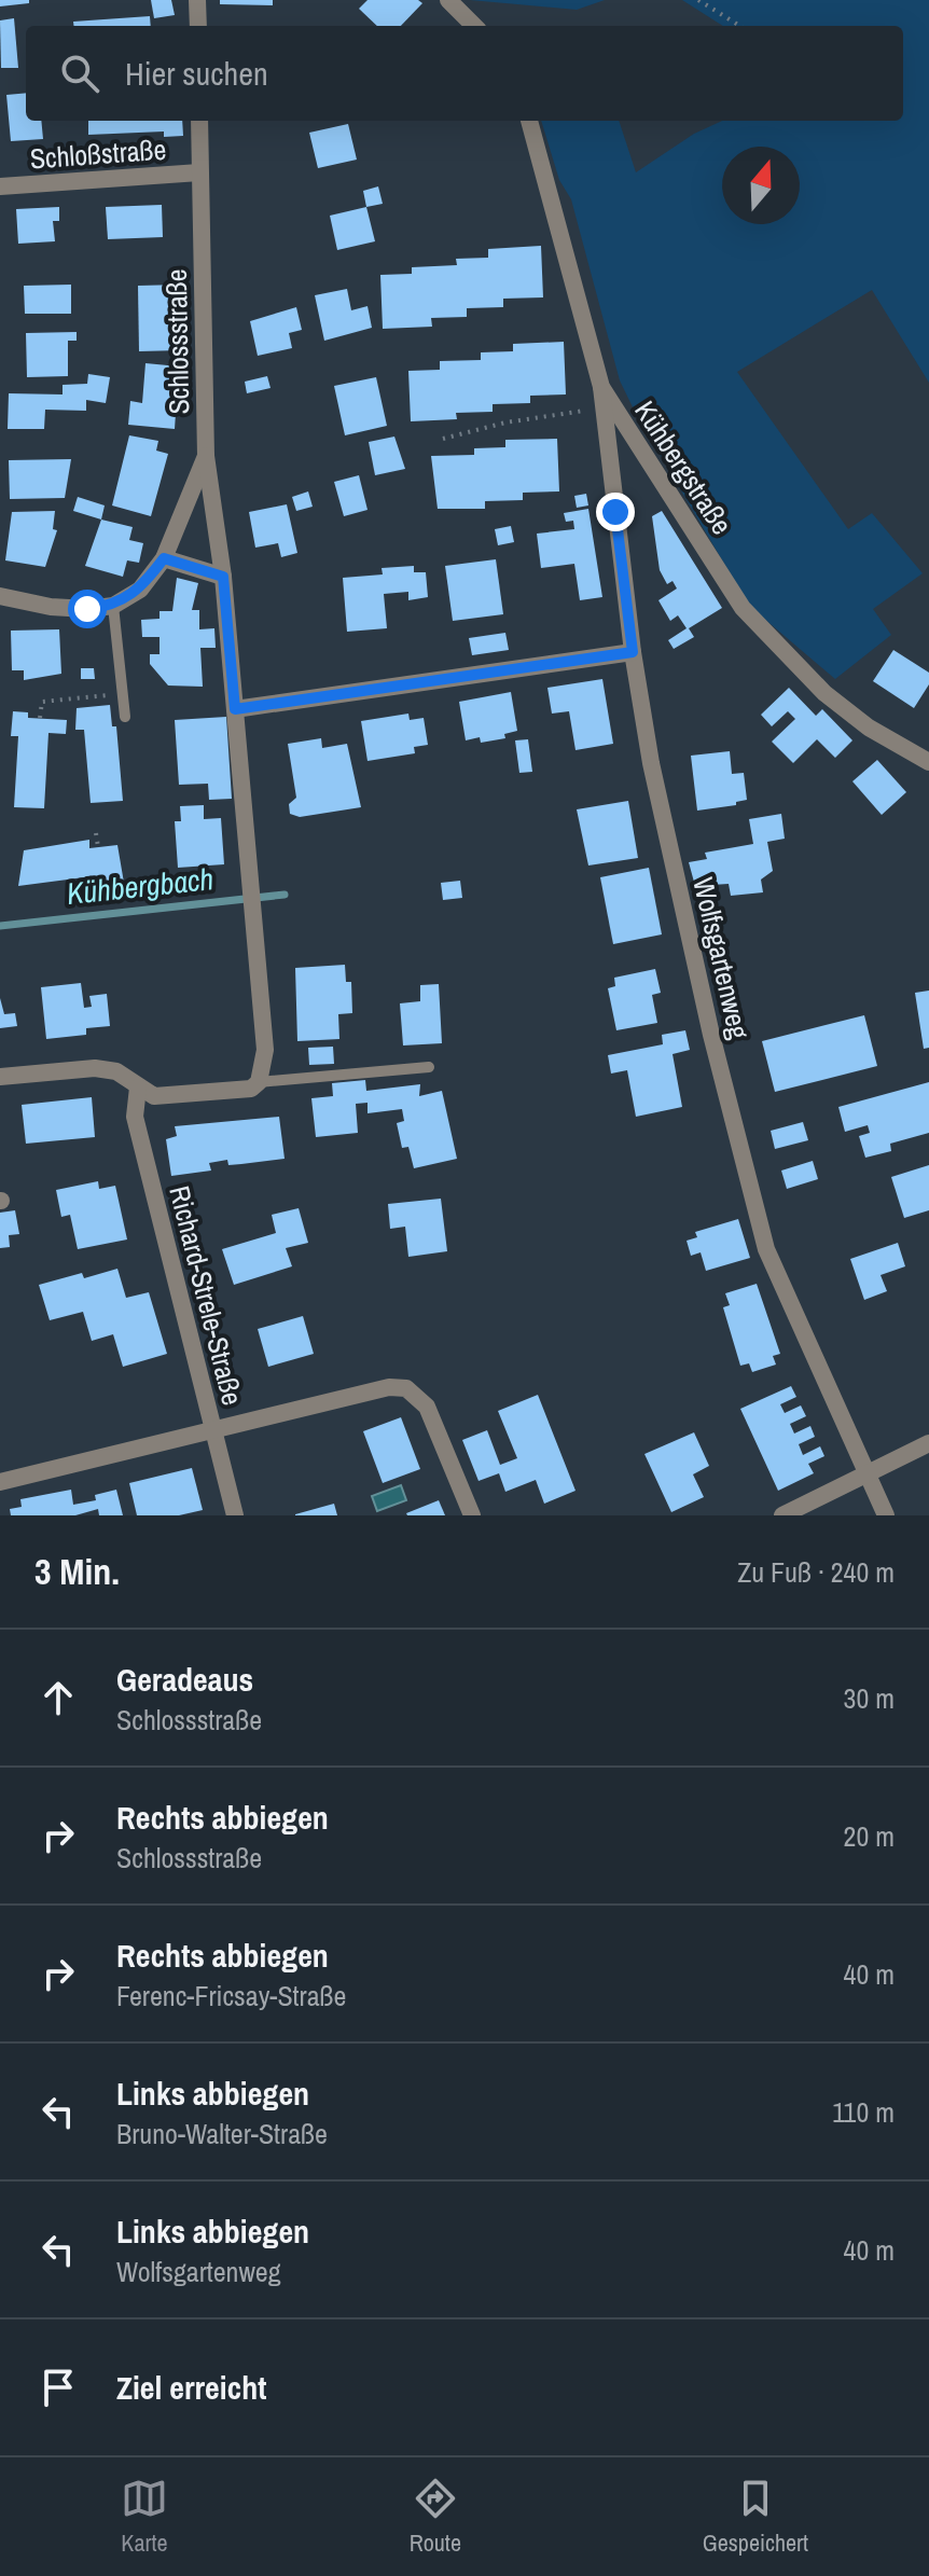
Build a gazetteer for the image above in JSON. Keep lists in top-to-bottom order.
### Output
{
  "streets": {
    "street": [
      "Schloßstraße",
      "Schlossstraße",
      "Kühbergstraße",
      "Wolfsgartenweg",
      "Richard-Strele-Straße"
    ]
  },
  "crossings": [
    ["Schloßstraße", "Schlossstraße"],
    ["Kühbergstraße", "Wolfsgartenweg"]
  ],
  "water": ["Kühbergbach"],
  "north": "top",
  "page": {
    "search": "Hier suchen",
    "heading": ["3 Min.", "Zu Fuß · 240 m"],
    "list": [
      ["Geradeaus", "Schlossstraße", "30 m"],
      ["Rechts abbiegen", "Schlossstraße", "20 m"],
      ["Rechts abbiegen", "Ferenc-Fricsay-Straße", "40 m"],
      ["Links abbiegen", "Bruno-Walter-Straße", "110 m"],
      ["Links abbiegen", "Wolfsgartenweg", "40 m"],
      "Ziel erreicht"
    ],
    "nav": ["Karte", "Route", "Gespeichert"]
  }
}
